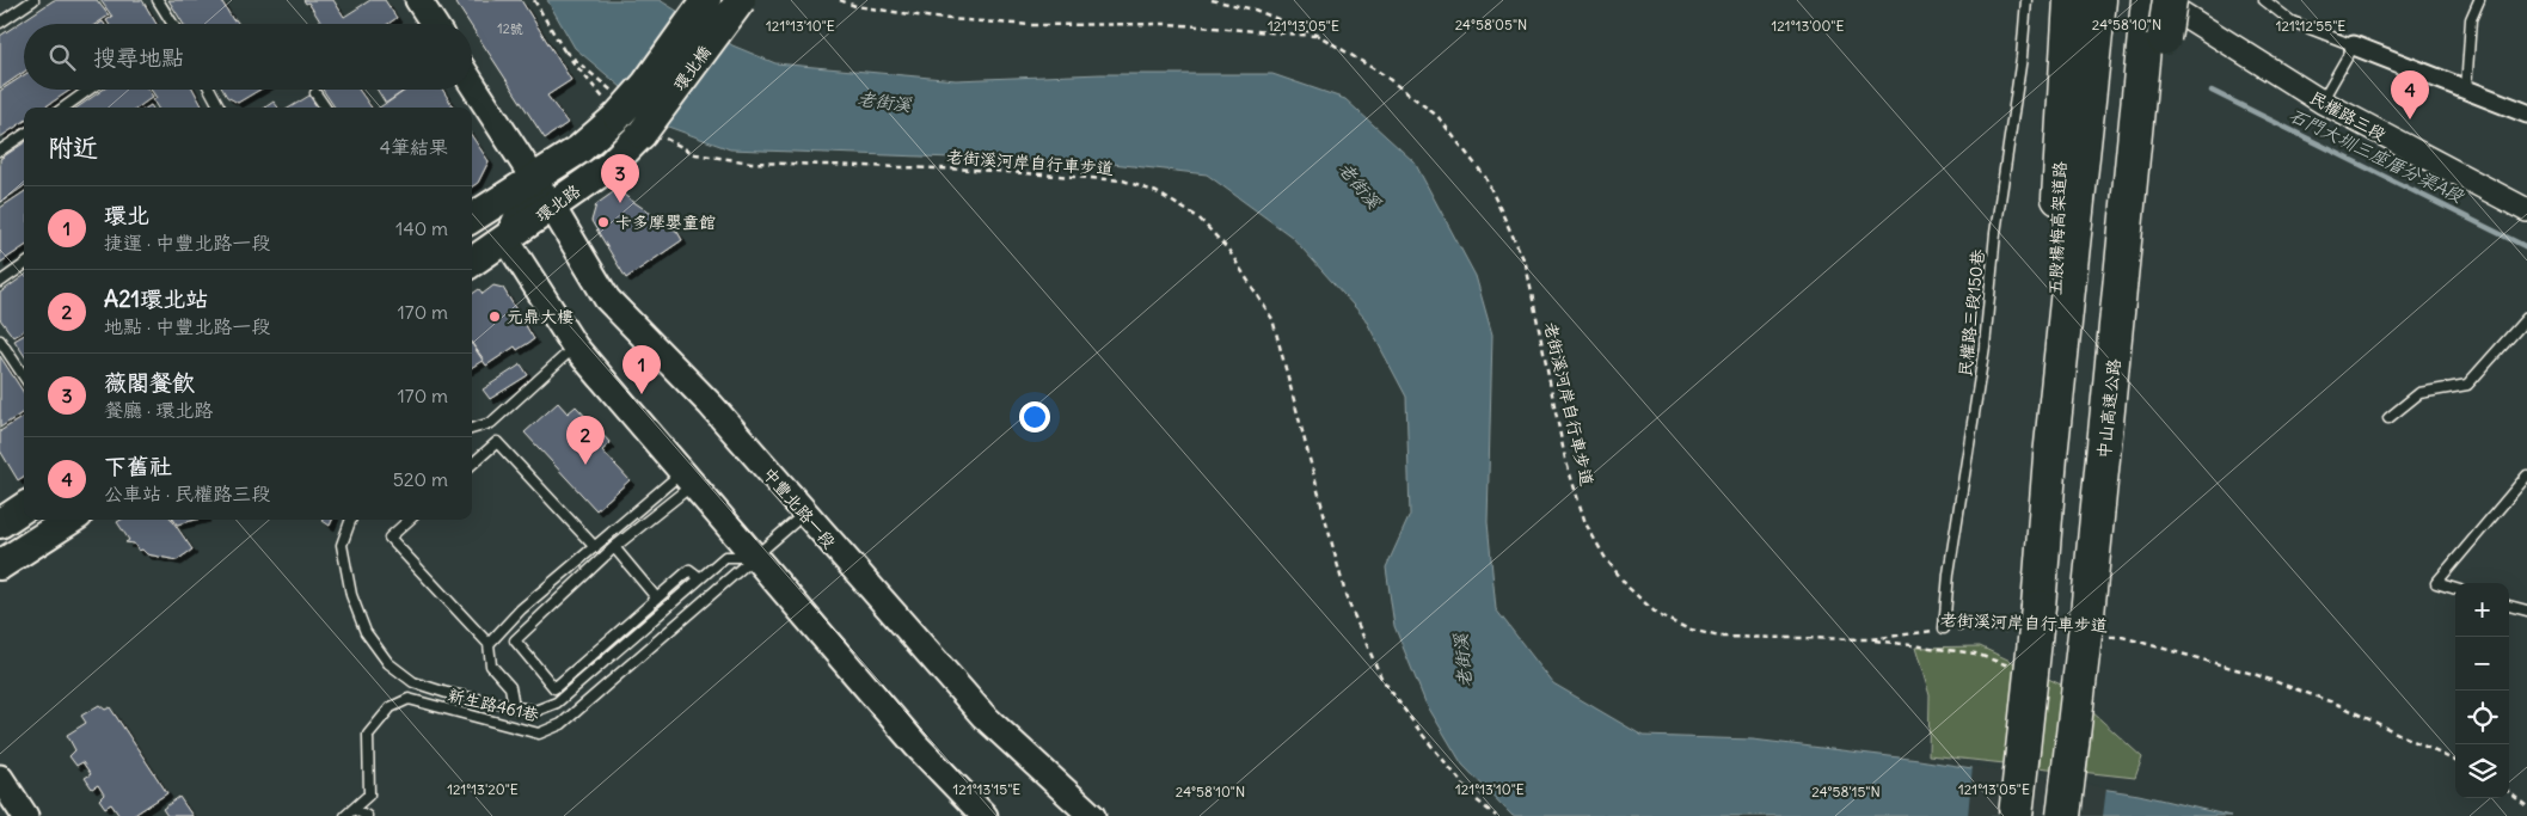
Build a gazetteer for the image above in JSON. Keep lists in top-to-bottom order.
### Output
{
  "streets": {
    "highway": ["五股楊梅高架道路", "中山高速公路"],
    "main road": ["環北橋", "環北路", "中豐北路一段"],
    "street": ["民權路三段"],
    "lane": ["民權路三段150巷", "新生路461巷"],
    "path": ["老街溪河岸自行車步道"]
  },
  "crossings": [
    ["環北橋", "老街溪河岸自行車步道"],
    ["環北橋", "環北路"],
    ["民權路三段", "中山高速公路"],
    ["老街溪河岸自行車步道", "環北路"],
    ["老街溪河岸自行車步道", "民權路三段150巷"],
    ["老街溪河岸自行車步道", "中山高速公路"],
    ["環北路", "中豐北路一段"],
    ["中豐北路一段", "新生路461巷"]
  ],
  "water": ["老街溪", "石門大圳三座厝分渠A段"],
  "places": ["卡多摩嬰童館", "元鼎大樓"],
  "house_numbers": ["12號"],
  "page": {
    "search": "搜尋地點",
    "pins": [
      "4",
      "3",
      "1",
      "2"
    ],
    "heading": ["附近", "4筆結果"],
    "list": [
      {
        "mark": "1",
        "name": "環北",
        "note": "捷運 · 中豐北路一段",
        "value": "140 m"
      },
      {
        "mark": "2",
        "name": "A21環北站",
        "note": "地點 · 中豐北路一段",
        "value": "170 m"
      },
      {
        "mark": "3",
        "name": "薇閣餐飲",
        "note": "餐廳 · 環北路",
        "value": "170 m"
      },
      {
        "mark": "4",
        "name": "下舊社",
        "note": "公車站 · 民權路三段",
        "value": "520 m"
      }
    ],
    "map_buttons": ["+", "−"]
  },
  "coordinates": [
    "24°58'05\"N",
    "24°58'10\"N",
    "121°13'10\"E",
    "121°13'05\"E",
    "121°13'00\"E",
    "121°12'55\"E",
    "121°13'20\"E",
    "121°13'15\"E",
    "24°58'15\"N"
  ]
}
